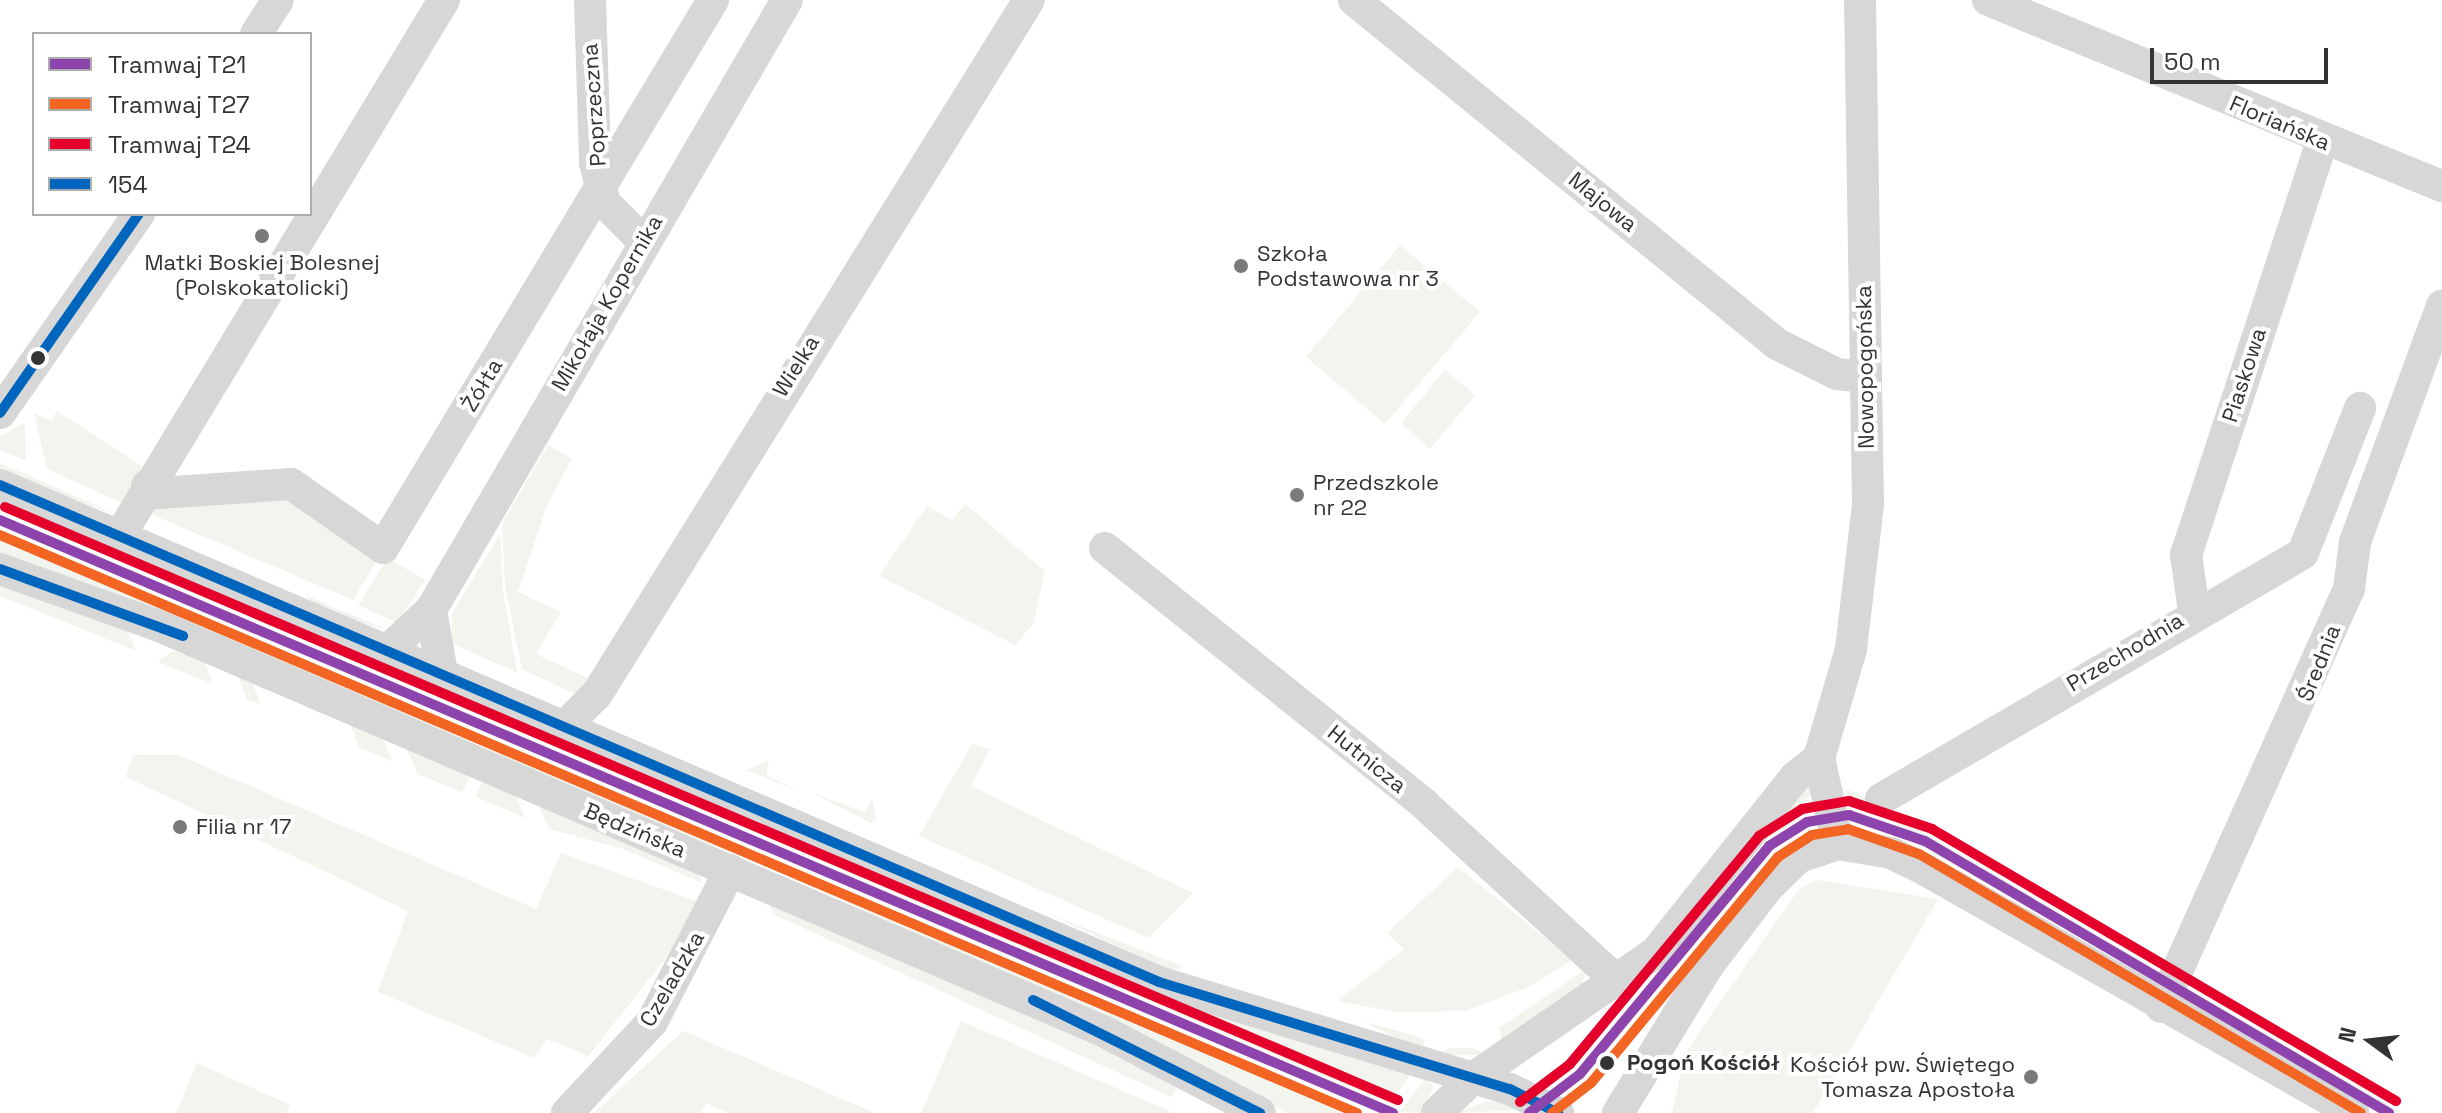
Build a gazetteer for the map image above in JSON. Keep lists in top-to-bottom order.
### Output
{
  "streets": {
    "street": [
      "Poprzeczna",
      "Floriańska",
      "Majowa",
      "Mikołaja Kopernika",
      "Wielka",
      "Nowopogońska",
      "Piaskowa",
      "Żółta",
      "Przechodnia",
      "Średnia",
      "Hutnicza",
      "Będzińska",
      "Czeladzka"
    ]
  },
  "crossings": [
    ["Poprzeczna", "Mikołaja Kopernika"],
    ["Poprzeczna", "Żółta"],
    ["Floriańska", "Piaskowa"],
    ["Majowa", "Nowopogońska"],
    ["Piaskowa", "Przechodnia"],
    ["Będzińska", "Czeladzka"]
  ],
  "places": [
    "Matki Boskiej Bolesnej (Polskokatolicki)",
    "Szkoła Podstawowa nr 3",
    "Przedszkole nr 22",
    "Filia nr 17",
    "Pogoń Kościół",
    "Kościół pw. Świętego Tomasza Apostoła"
  ],
  "lines": [
    "transit line 154",
    "tram line T24",
    "tram line T21",
    "tram line T27"
  ],
  "legend": [
    "Tramwaj T21",
    "Tramwaj T27",
    "Tramwaj T24",
    "154"
  ],
  "scale_bar": "50 m",
  "north": "left"
}
